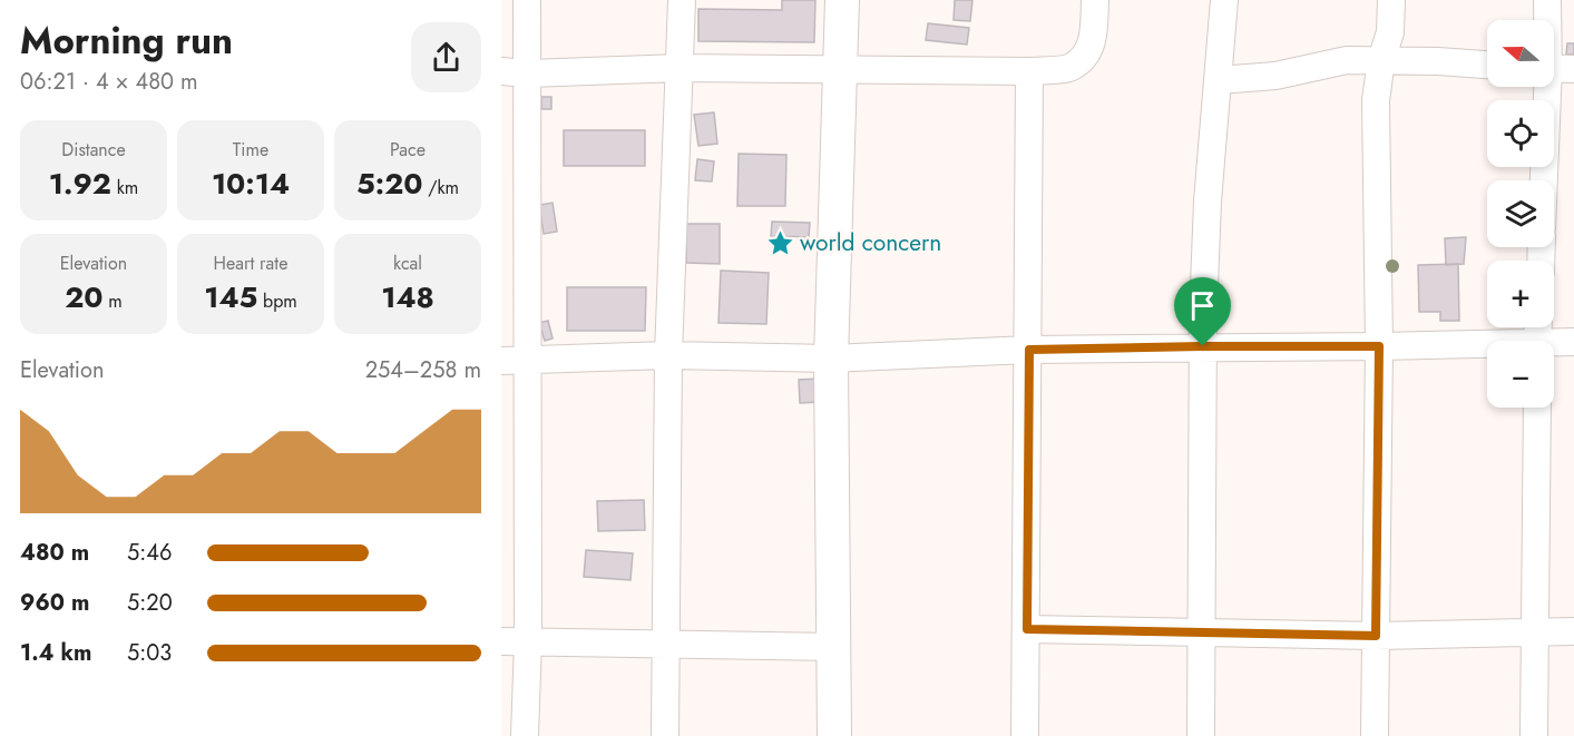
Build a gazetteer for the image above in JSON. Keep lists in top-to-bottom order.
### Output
{
  "places": {
    "place": ["world concern"]
  },
  "north": "left",
  "page": {
    "heading": ["Morning run", "06:21 · 4 × 480 m"],
    "map_buttons": ["+", "−"],
    "stats": [
      ["Distance", "1.92 km"],
      ["Time", "10:14"],
      ["Pace", "5:20 /km"],
      ["Elevation", "20 m"],
      ["Heart rate", "145 bpm"],
      ["kcal", "148"]
    ],
    "chart": ["Elevation", "254–258 m"],
    "list": [
      {
        "name": "480 m",
        "note": "5:46"
      },
      {
        "name": "960 m",
        "note": "5:20"
      },
      {
        "name": "1.4 km",
        "note": "5:03"
      }
    ]
  }
}
